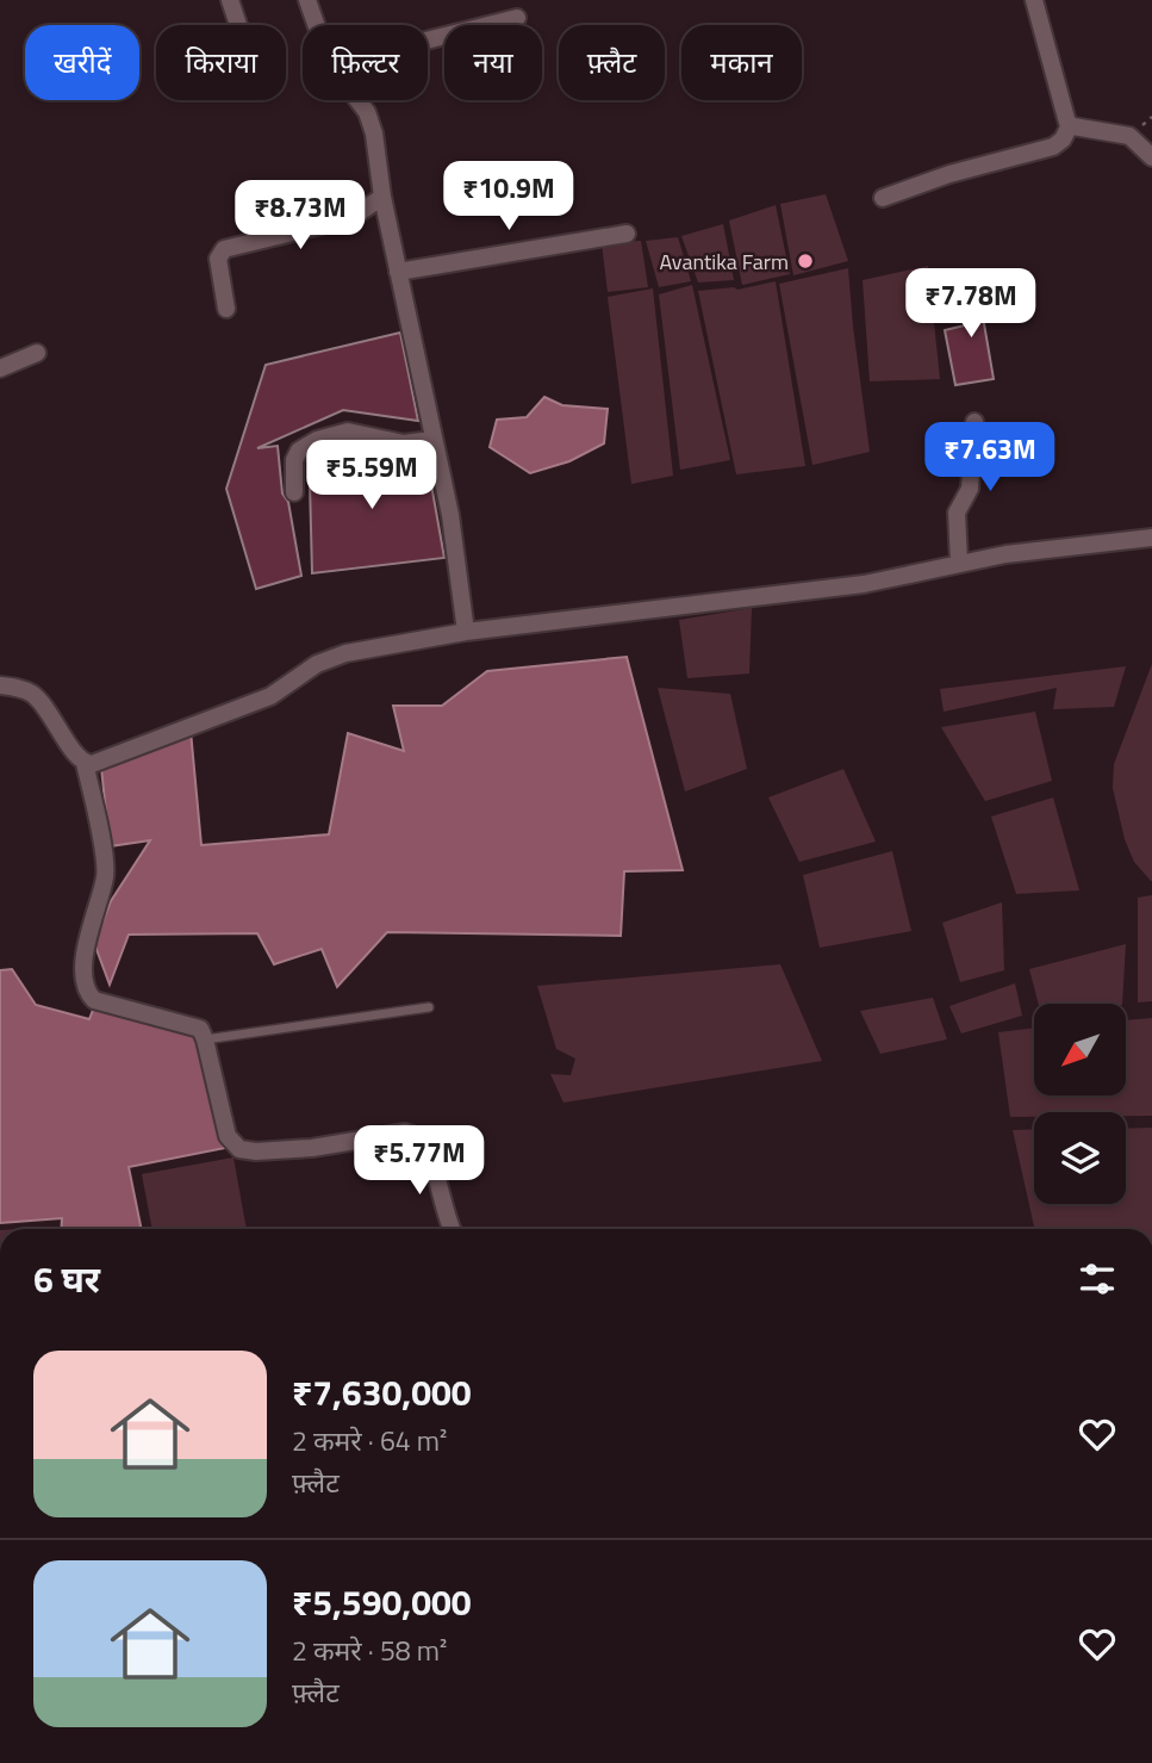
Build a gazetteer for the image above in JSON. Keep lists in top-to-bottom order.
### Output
{
  "places": ["Avantika Farm"],
  "north": "bottom left",
  "page": {
    "chip": [
      "खरीदें",
      "किराया",
      "फ़िल्टर",
      "नया",
      "फ़्लैट",
      "मकान"
    ],
    "price": [
      "₹10.9M",
      "₹8.73M",
      "₹7.78M",
      "₹7.63M",
      "₹5.59M",
      "₹5.77M"
    ],
    "heading": "6 घर",
    "list": [
      {
        "name": "₹7,630,000",
        "note": "2 कमरे · 64 m² · फ़्लैट"
      },
      {
        "name": "₹5,590,000",
        "note": "2 कमरे · 58 m² · फ़्लैट"
      }
    ]
  }
}
